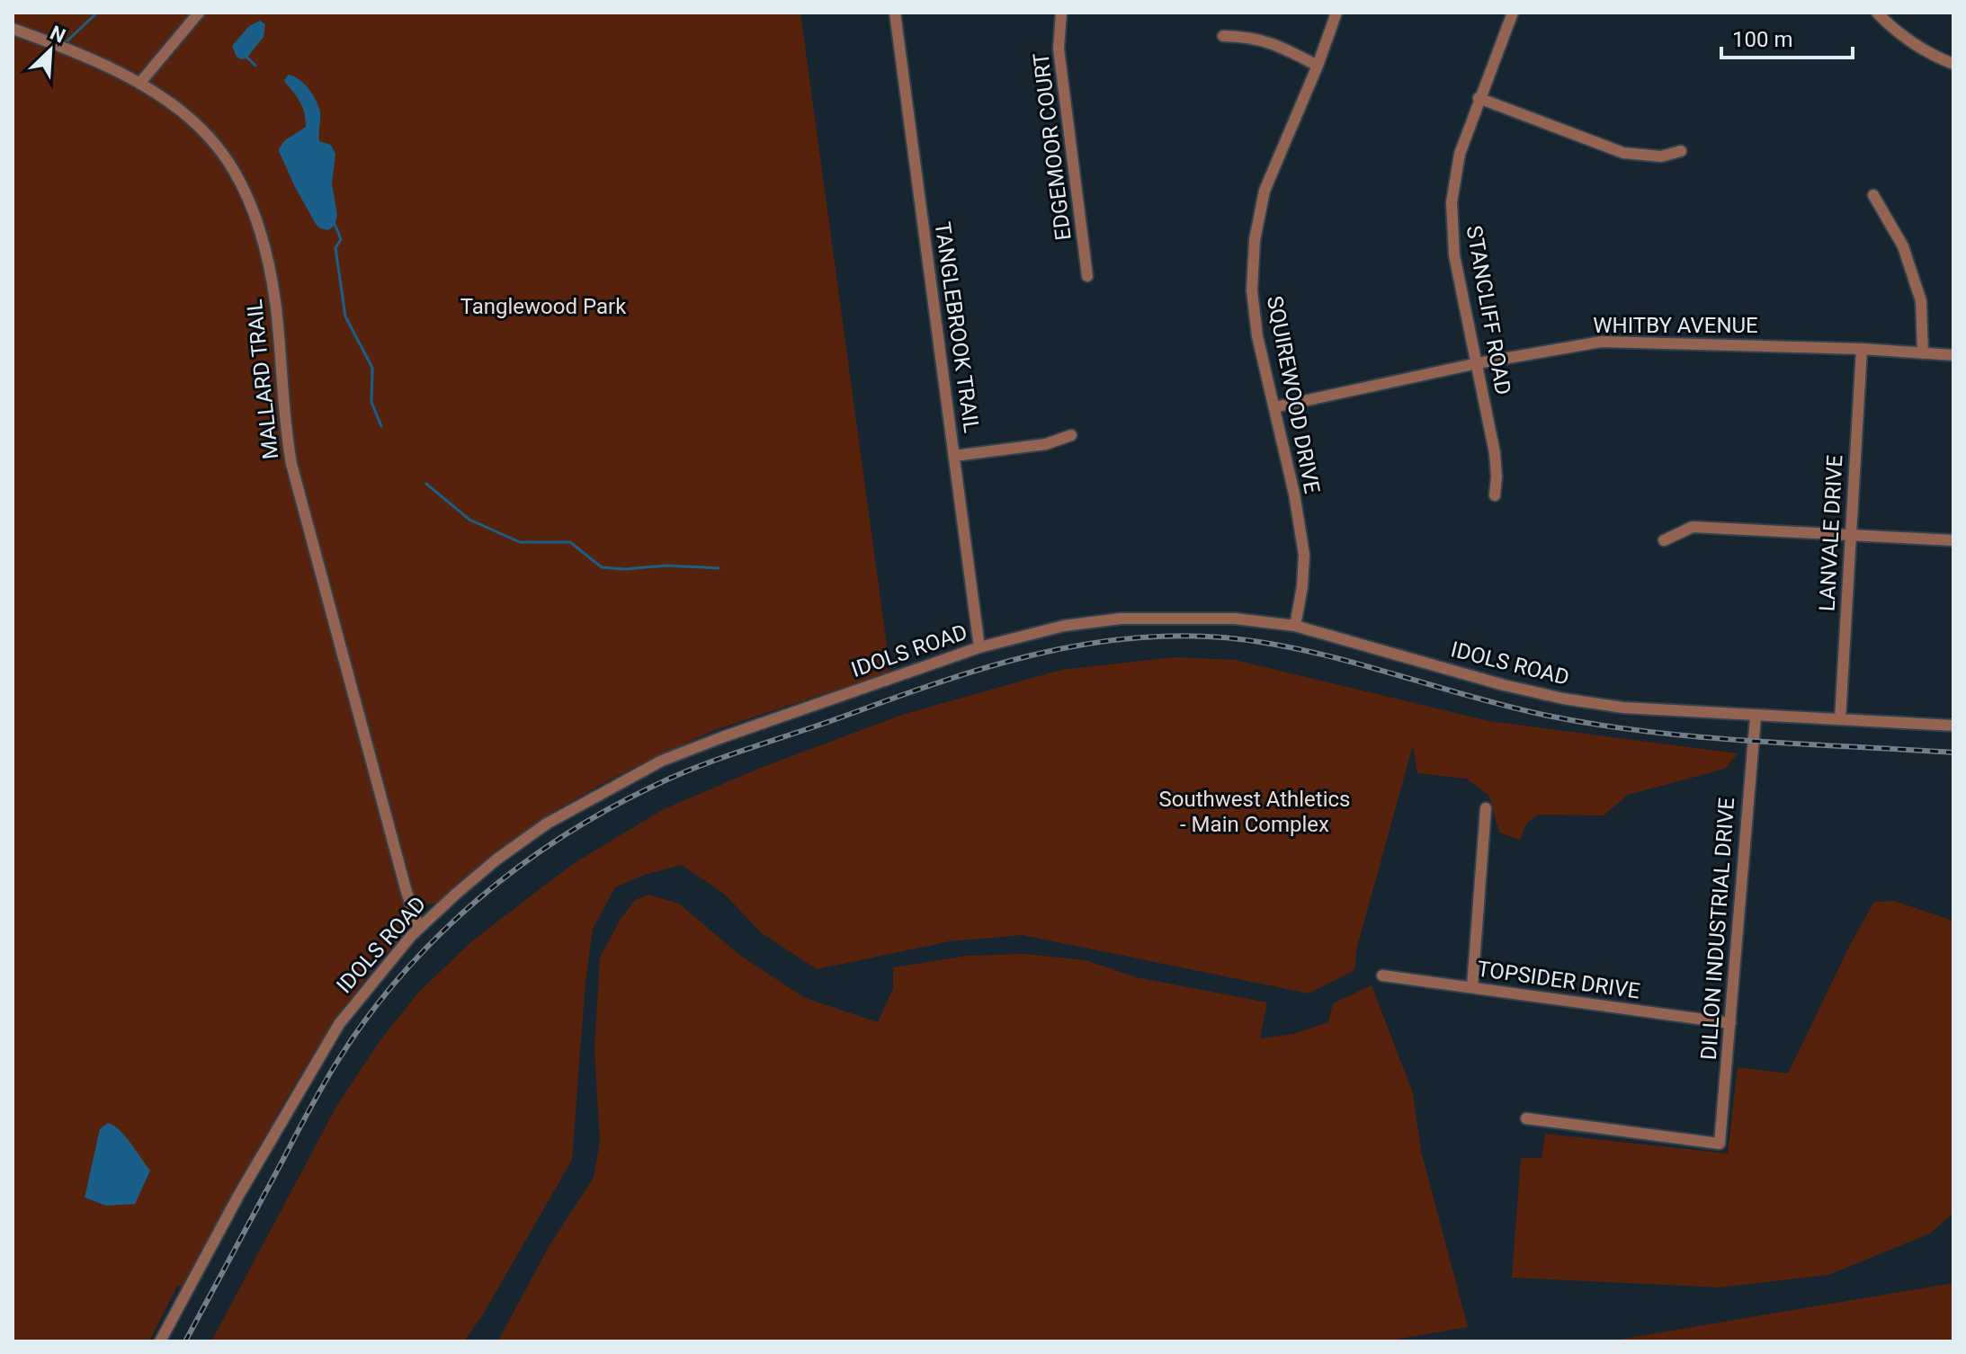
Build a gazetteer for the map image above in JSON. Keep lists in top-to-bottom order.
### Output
{
  "streets": {
    "street": [
      "EDGEMOOR COURT",
      "STANCLIFF ROAD",
      "WHITBY AVENUE",
      "TANGLEBROOK TRAIL",
      "MALLARD TRAIL",
      "SQUIREWOOD DRIVE",
      "LANVALE DRIVE",
      "IDOLS ROAD",
      "DILLON INDUSTRIAL DRIVE",
      "TOPSIDER DRIVE"
    ]
  },
  "crossings": [
    ["STANCLIFF ROAD", "WHITBY AVENUE"],
    ["WHITBY AVENUE", "SQUIREWOOD DRIVE"],
    ["WHITBY AVENUE", "LANVALE DRIVE"],
    ["TANGLEBROOK TRAIL", "IDOLS ROAD"],
    ["MALLARD TRAIL", "IDOLS ROAD"],
    ["SQUIREWOOD DRIVE", "IDOLS ROAD"],
    ["LANVALE DRIVE", "IDOLS ROAD"],
    ["IDOLS ROAD", "DILLON INDUSTRIAL DRIVE"],
    ["DILLON INDUSTRIAL DRIVE", "TOPSIDER DRIVE"]
  ],
  "parks": ["Tanglewood Park", "Southwest Athletics - Main Complex"],
  "scale_bar": "100 m",
  "north": "top right"
}
